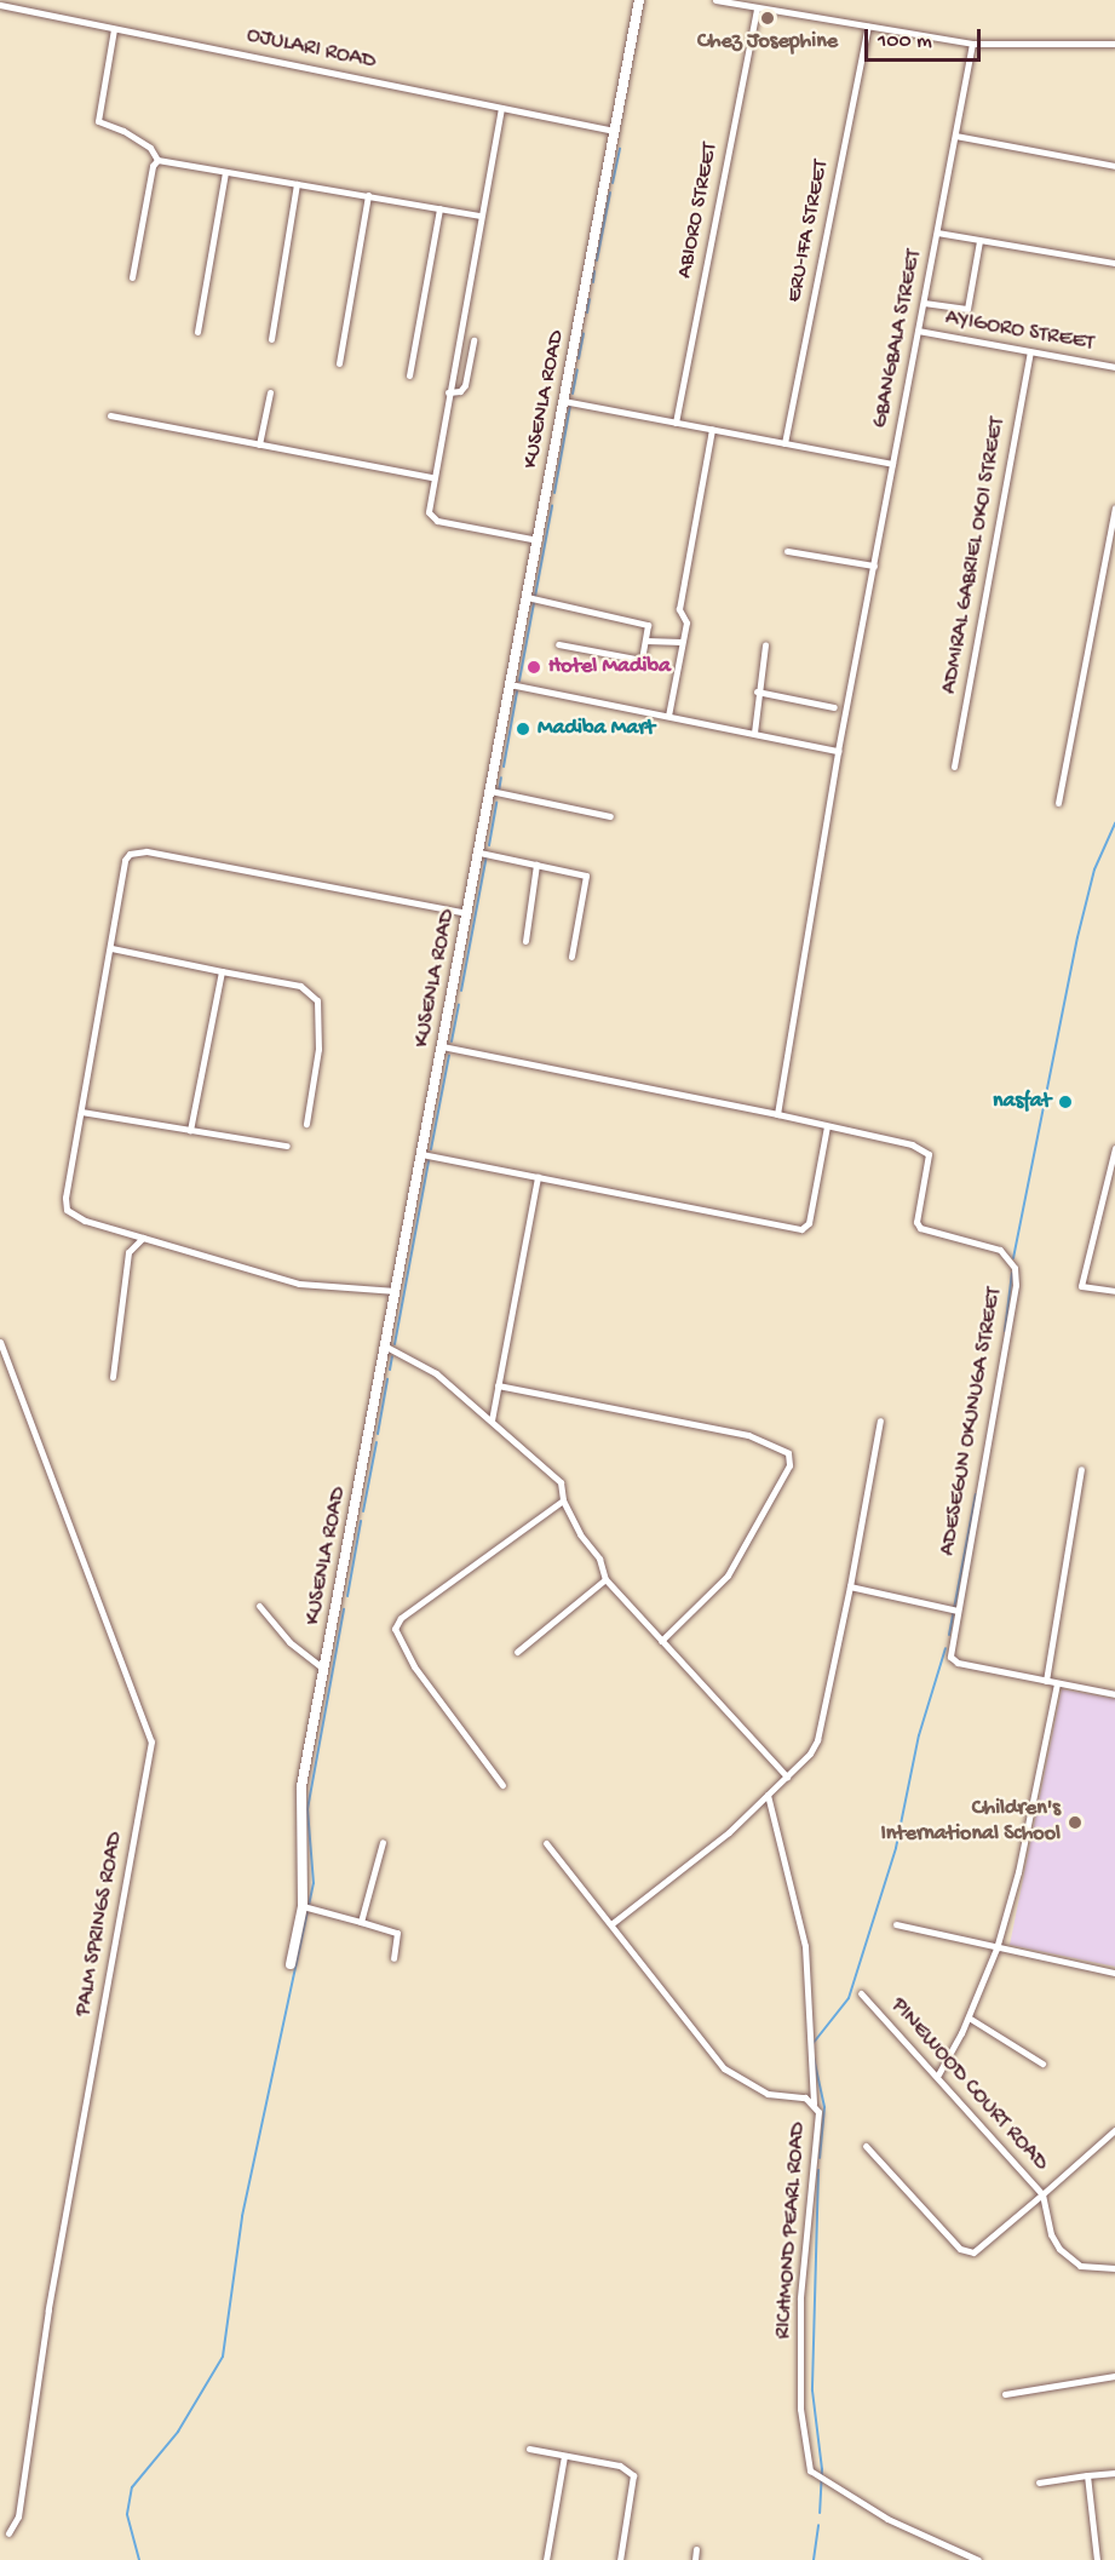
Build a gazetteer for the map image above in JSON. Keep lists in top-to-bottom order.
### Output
{
  "streets": {
    "main road": ["KUSENLA ROAD"],
    "street": [
      "OJULARI ROAD",
      "ABIORO STREET",
      "ERU-IFA STREET",
      "AYIGORO STREET",
      "GBANGBALA STREET",
      "ADMIRAL GABRIEL OKOI STREET",
      "ADESEGUN OKUNUGA STREET",
      "PALM SPRINGS ROAD",
      "PINEWOOD COURT ROAD",
      "RICHMOND PEARL ROAD"
    ]
  },
  "crossings": [
    ["OJULARI ROAD", "KUSENLA ROAD"],
    ["AYIGORO STREET", "GBANGBALA STREET"],
    ["AYIGORO STREET", "ADMIRAL GABRIEL OKOI STREET"]
  ],
  "places": [
    "Chez Josephine",
    "Hotel Madiba",
    "Madiba Mart",
    "nasfat",
    "Children's International School"
  ],
  "scale_bar": "100 m"
}
